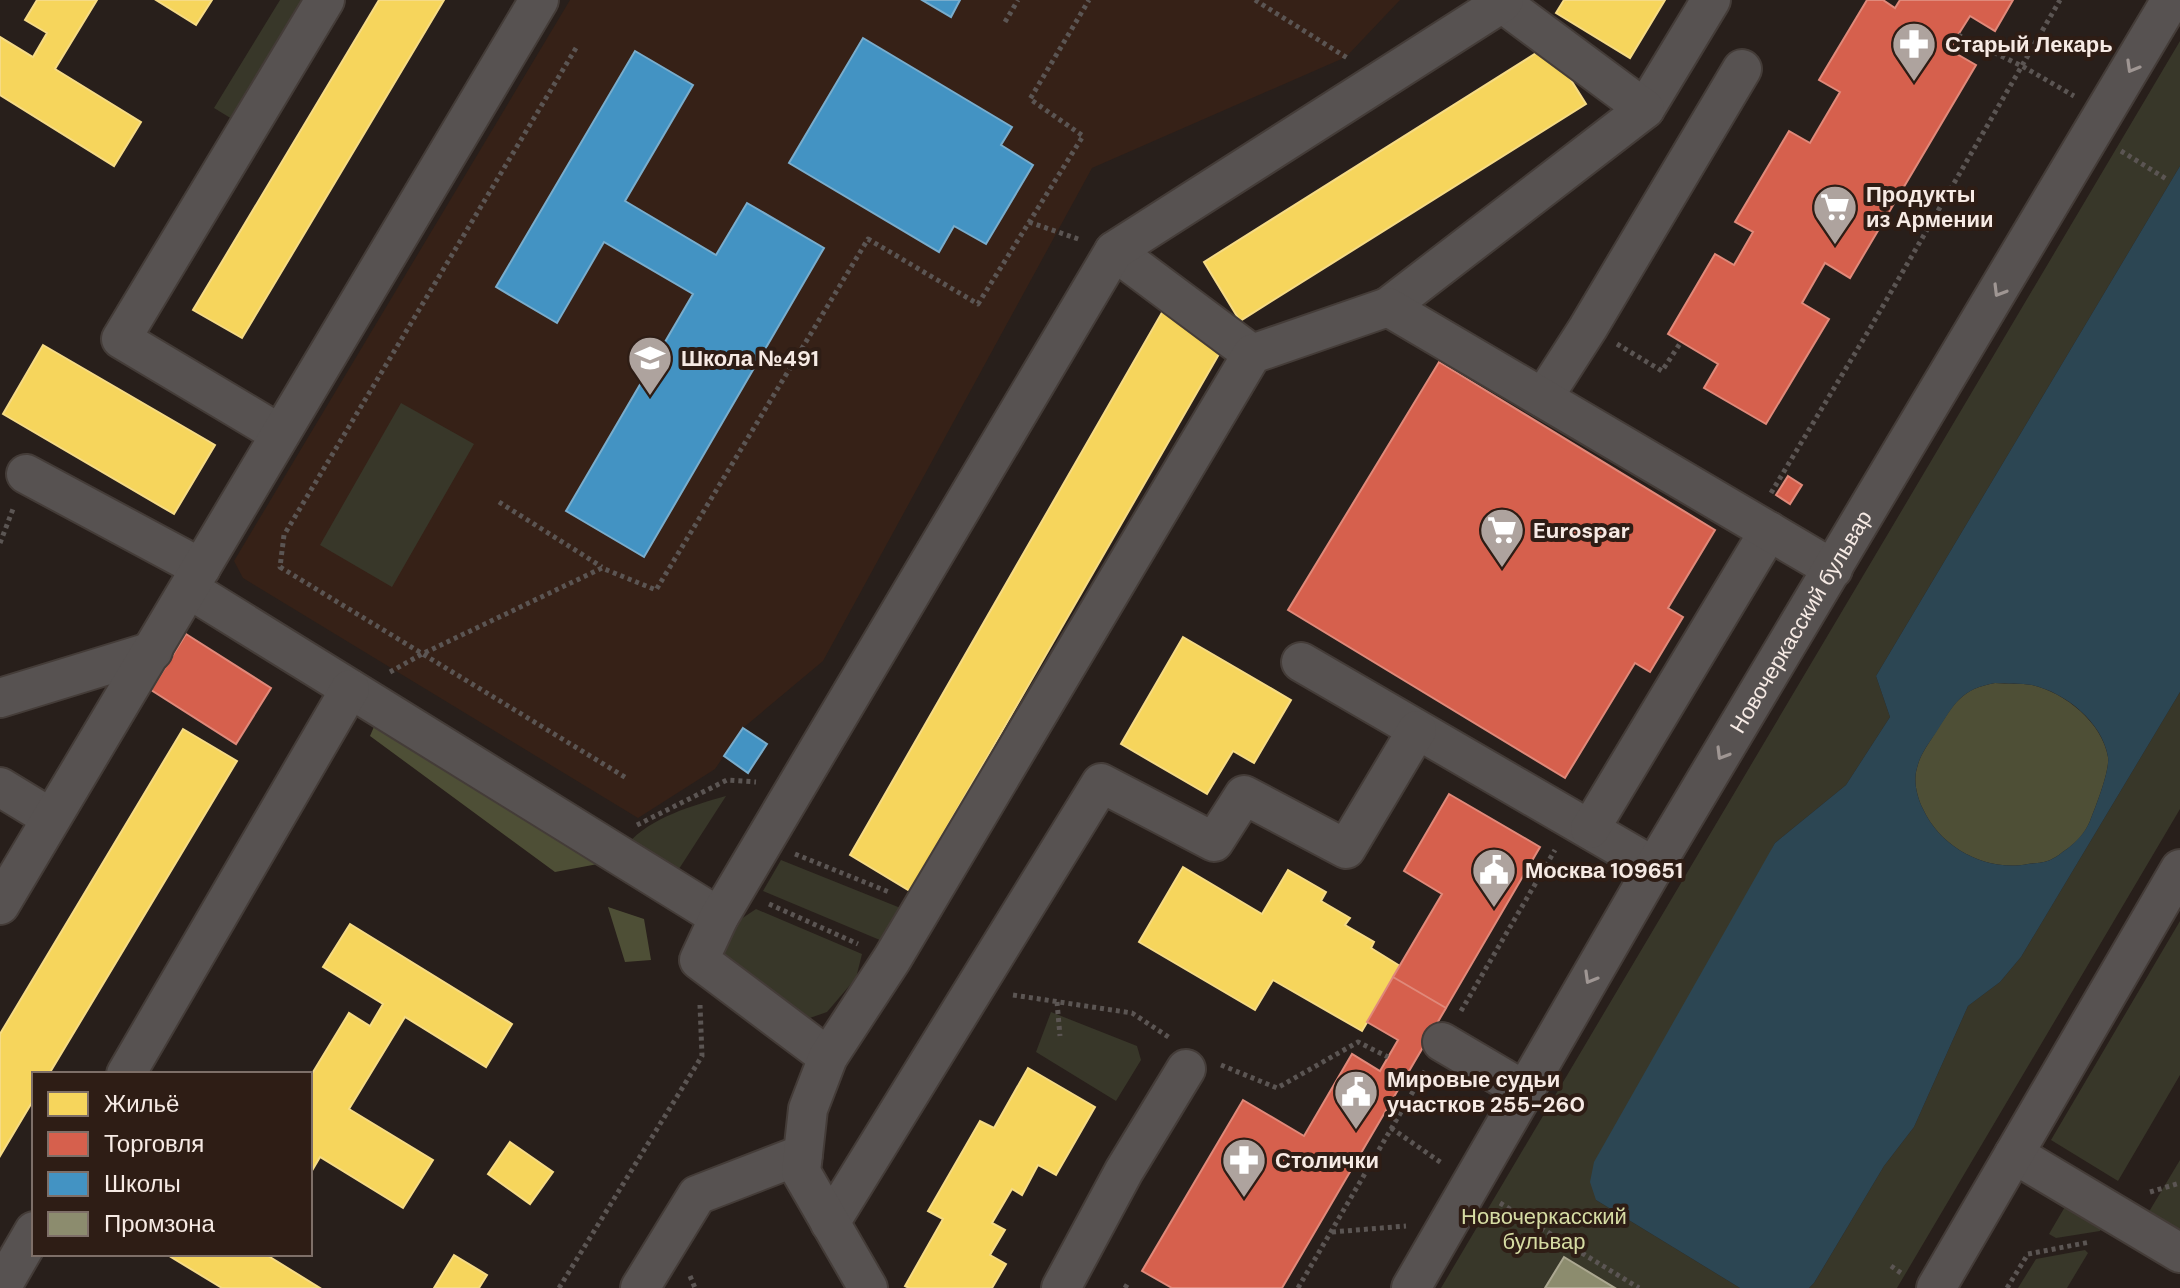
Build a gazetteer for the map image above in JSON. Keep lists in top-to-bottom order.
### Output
{
  "streets": {
    "street": ["Новочеркасский бульвар"]
  },
  "parks": ["Новочеркасский бульвар"],
  "places": {
    "pharmacy": ["Старый Лекарь", "Столички"],
    "supermarket": ["Продукты из Армении", "Eurospar"],
    "school or university": ["Школа №491"],
    "public building": ["Москва 109651", "Мировые судьи участков 255-260"]
  },
  "legend": [
    "Жильё",
    "Торговля",
    "Школы",
    "Промзона"
  ]
}
